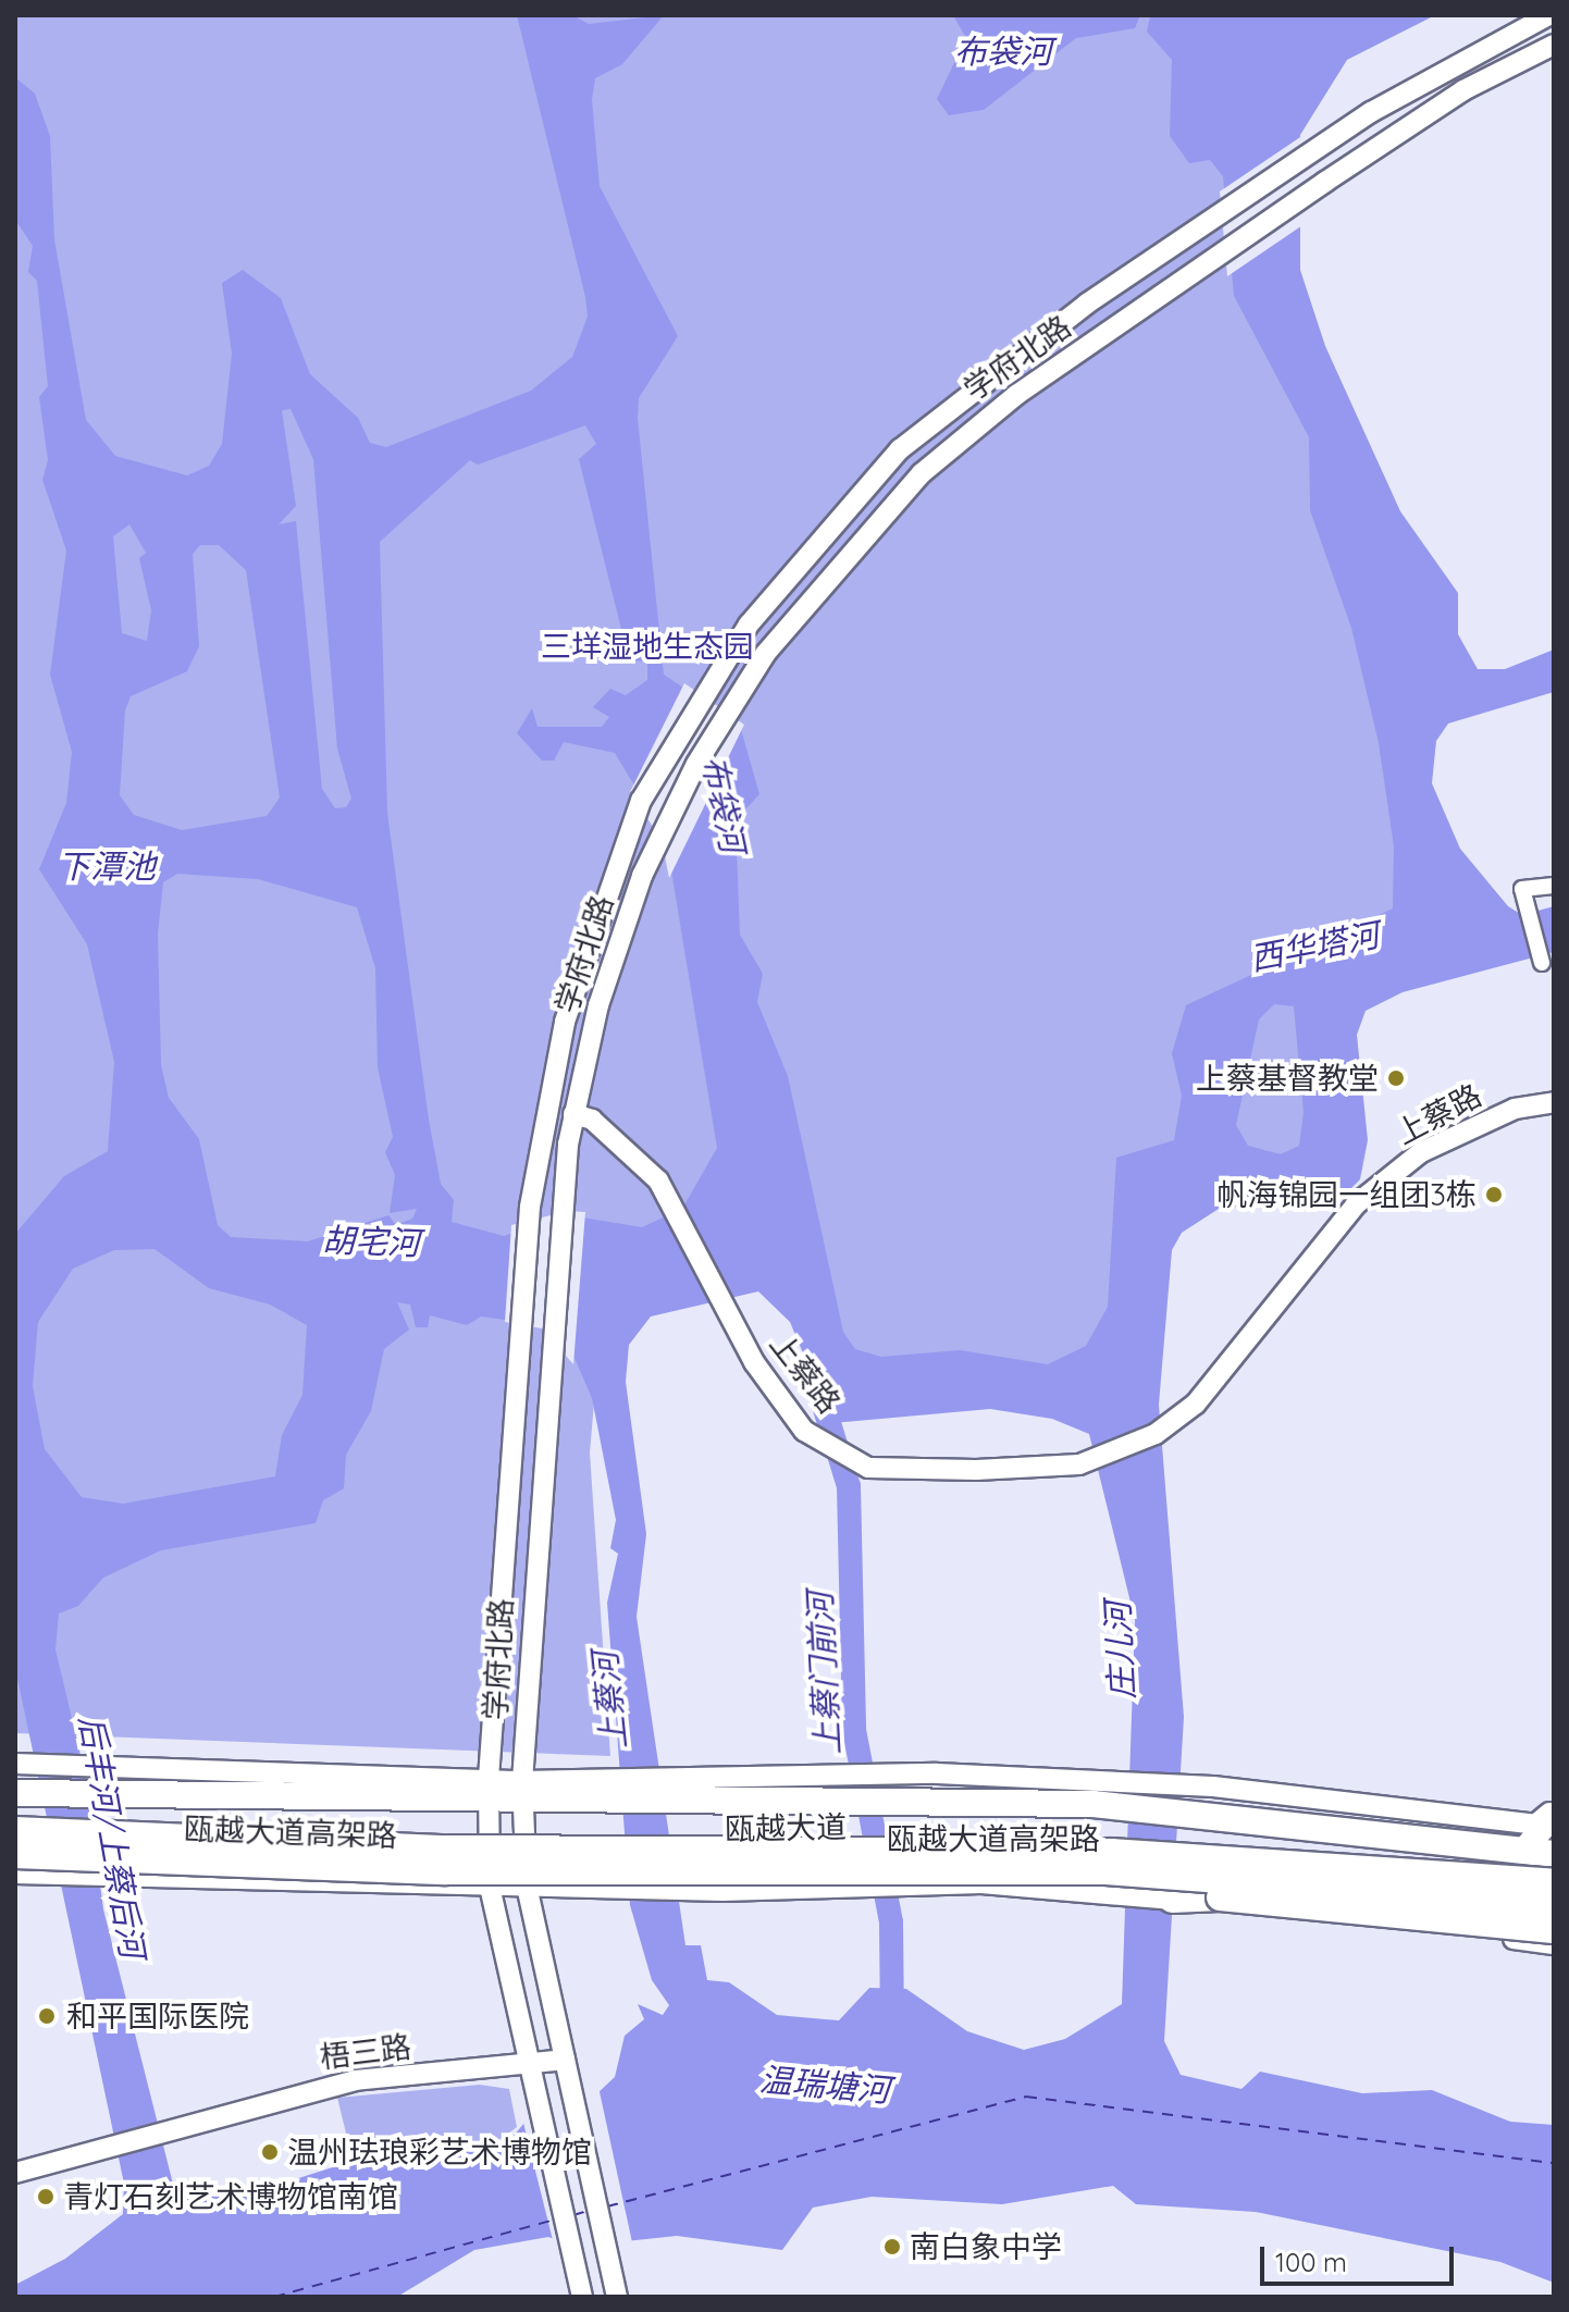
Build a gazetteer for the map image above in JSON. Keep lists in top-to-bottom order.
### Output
{
  "streets": {
    "highway": ["瓯越大道", "瓯越大道高架路"],
    "main road": ["学府北路", "上蔡路", "梧三路"]
  },
  "crossings": [
    ["学府北路", "上蔡路"],
    ["学府北路", "瓯越大道"],
    ["学府北路", "梧三路"],
    ["瓯越大道", "瓯越大道高架路"]
  ],
  "water": [
    "布袋河",
    "下潭池",
    "西华塔河",
    "胡宅河",
    "庄儿河",
    "上蔡门前河",
    "上蔡河",
    "后丰河/上蔡后河",
    "温瑞塘河"
  ],
  "parks": ["三垟湿地生态园"],
  "places": [
    "上蔡基督教堂",
    "帆海锦园一组团3栋",
    "和平国际医院",
    "温州珐琅彩艺术博物馆",
    "青灯石刻艺术博物馆南馆",
    "南白象中学"
  ],
  "scale_bar": "100 m"
}
